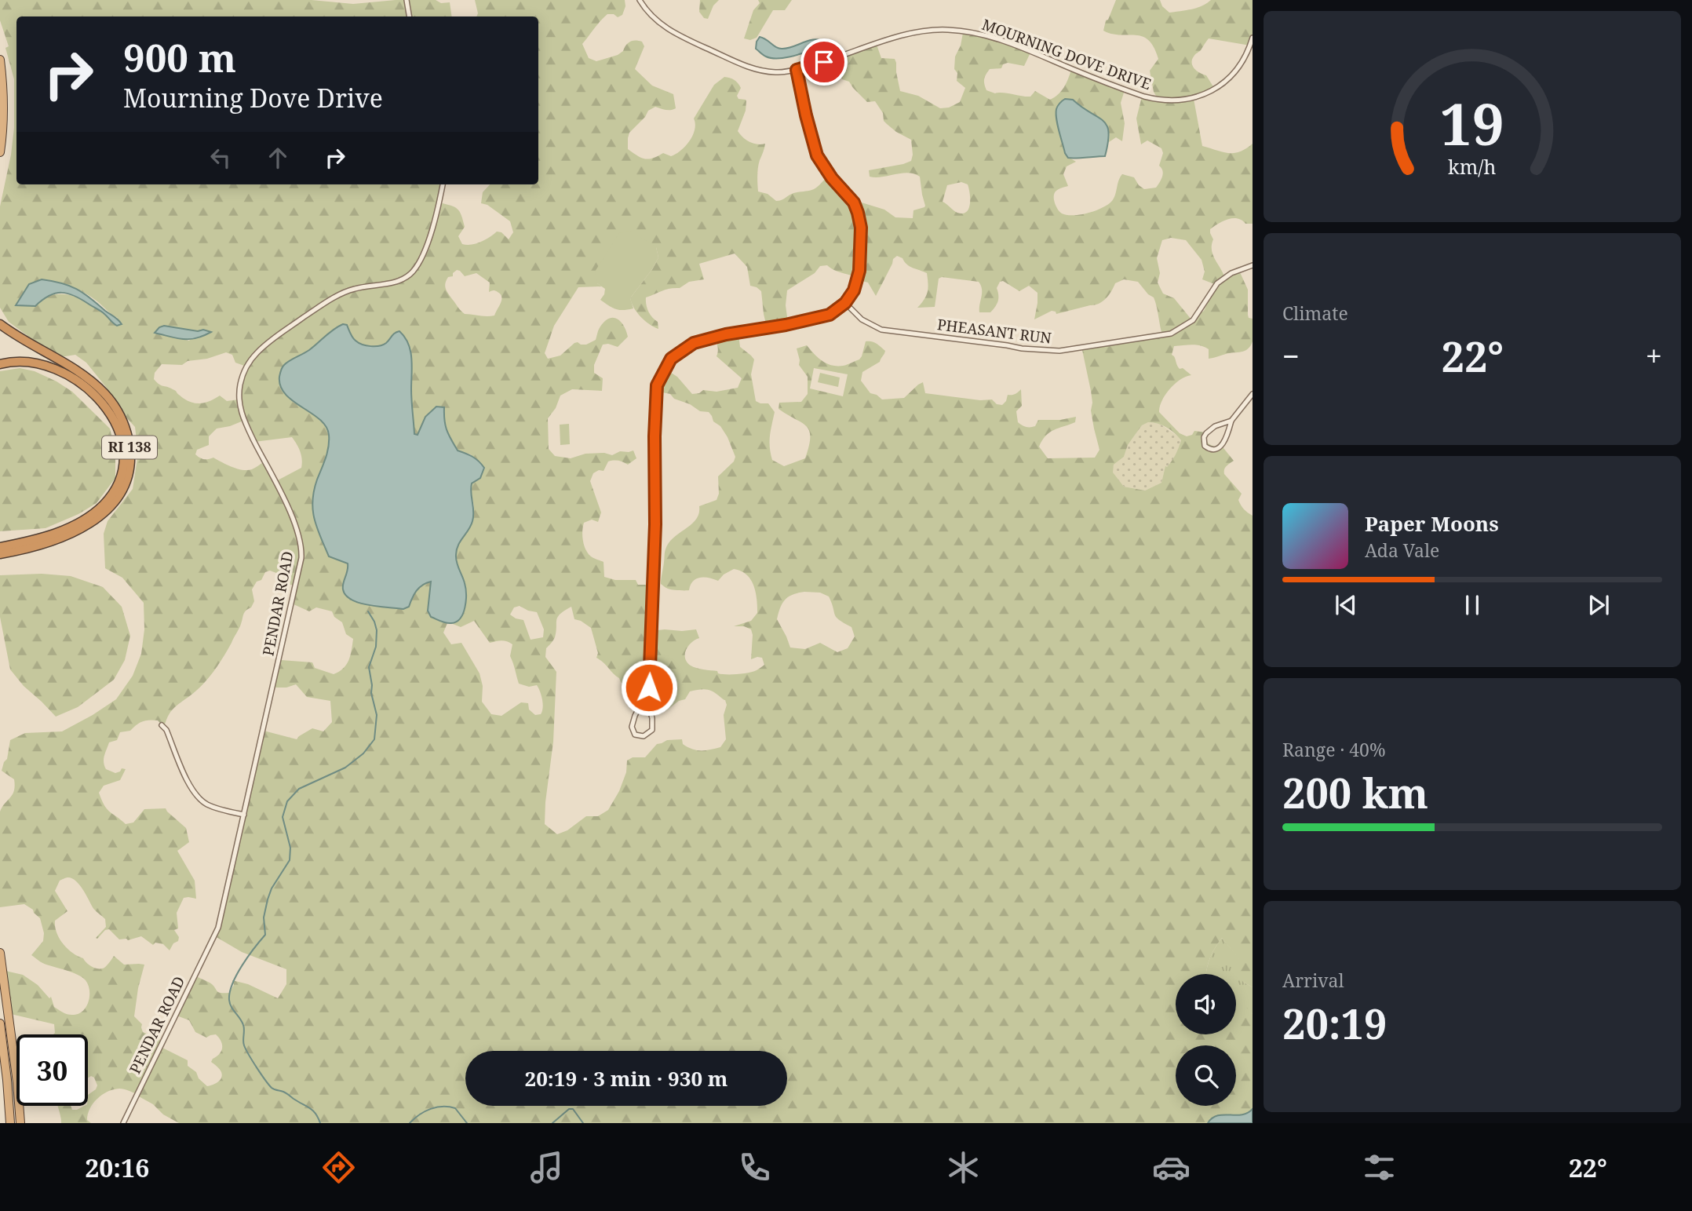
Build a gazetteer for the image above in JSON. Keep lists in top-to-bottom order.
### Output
{
  "streets": {
    "highway": ["RI 138"],
    "street": ["MOURNING DOVE DRIVE", "PHEASANT RUN", "PENDAR ROAD"]
  },
  "page": {
    "turn": ["900 m", "Mourning Dove Drive"],
    "tile": [
      "Climate",
      ["Range · 40%", "200 km"],
      ["Arrival", "20:19"]
    ],
    "heat": ["−", "22°", "+"],
    "song": ["Paper Moons", "Ada Vale"],
    "limit": "30",
    "trip": "20:19 · 3 min · 930 m",
    "tabs": ["20:16", "22°"],
    "gauge": ["19", "km/h"]
  }
}
